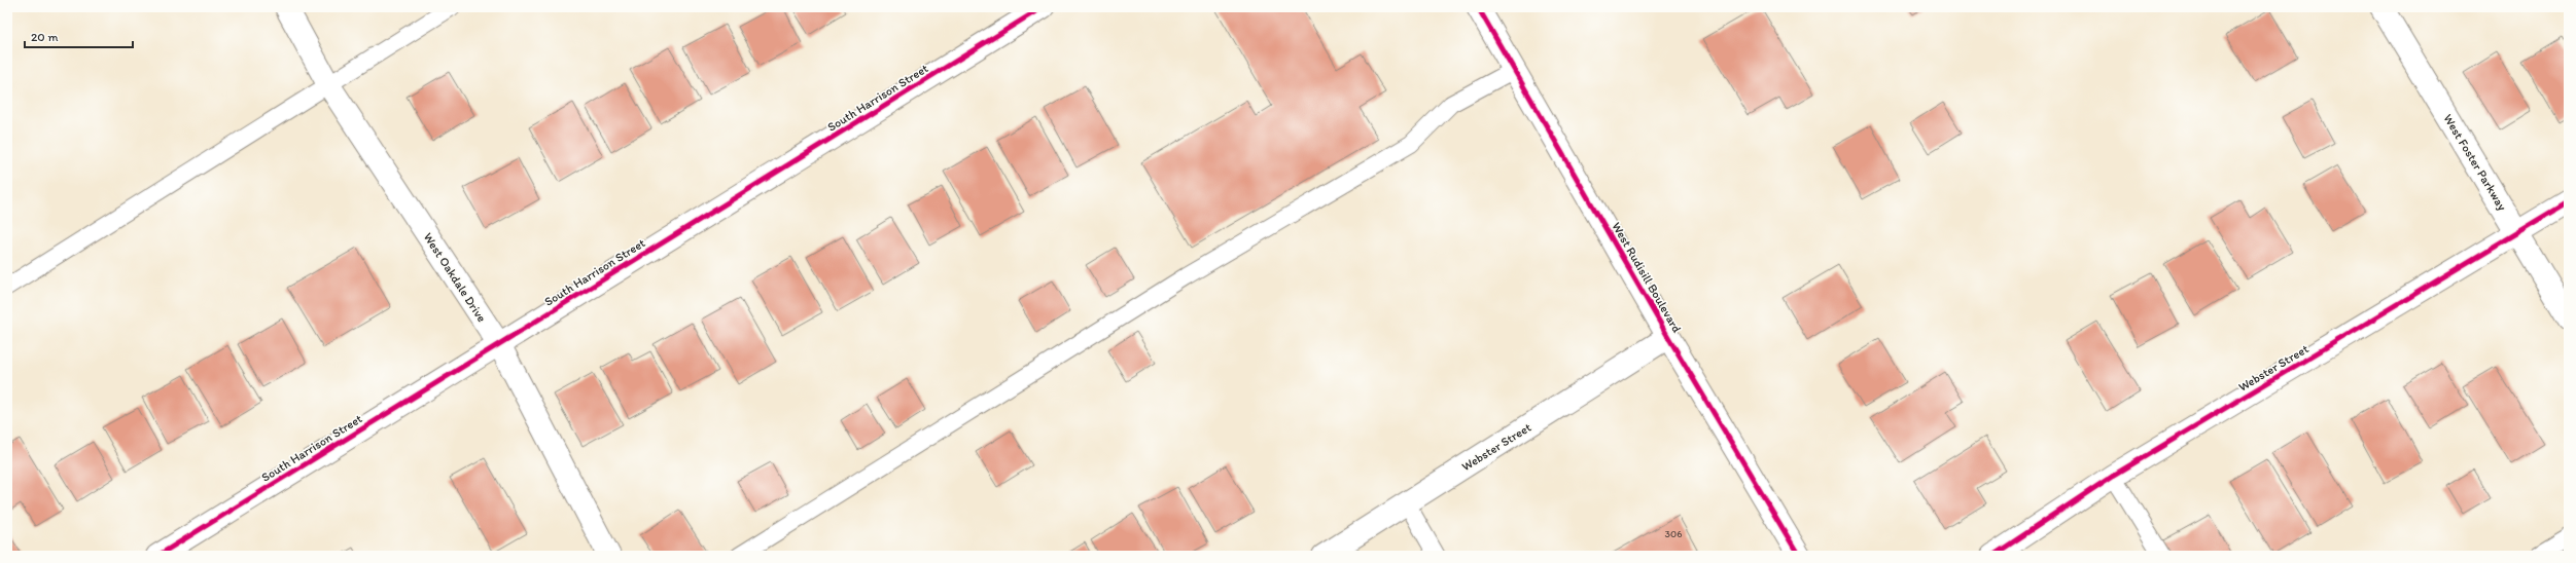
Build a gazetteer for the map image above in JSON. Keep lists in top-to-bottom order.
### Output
{
  "streets": {
    "street": [
      "South Harrison Street",
      "West Foster Parkway",
      "West Oakdale Drive",
      "West Rudisill Boulevard",
      "Webster Street"
    ]
  },
  "crossings": [
    ["South Harrison Street", "West Oakdale Drive"],
    ["West Foster Parkway", "Webster Street"],
    ["West Rudisill Boulevard", "Webster Street"]
  ],
  "house_numbers": ["306"],
  "scale_bar": "20 m"
}
